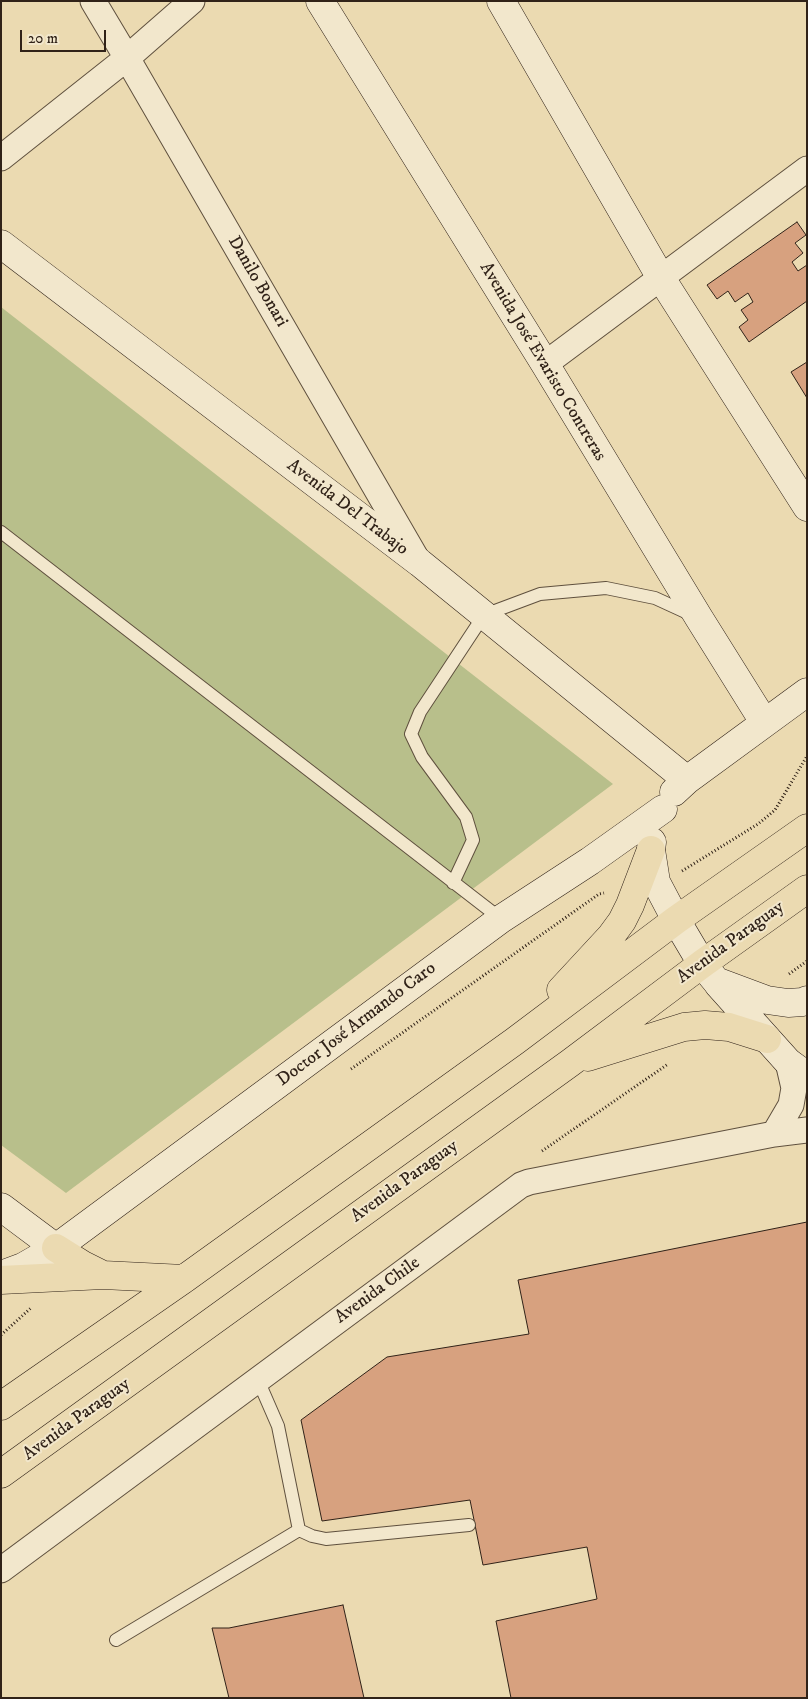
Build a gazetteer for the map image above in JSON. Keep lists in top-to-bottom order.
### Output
{
  "streets": {
    "main road": ["Avenida Paraguay"],
    "street": [
      "Danilo Bonari",
      "Avenida José Evaristo Contreras",
      "Avenida Del Trabajo",
      "Doctor José Armando Caro",
      "Avenida Chile"
    ]
  },
  "crossings": [
    ["Danilo Bonari", "Avenida Del Trabajo"]
  ],
  "scale_bar": "20 m"
}
